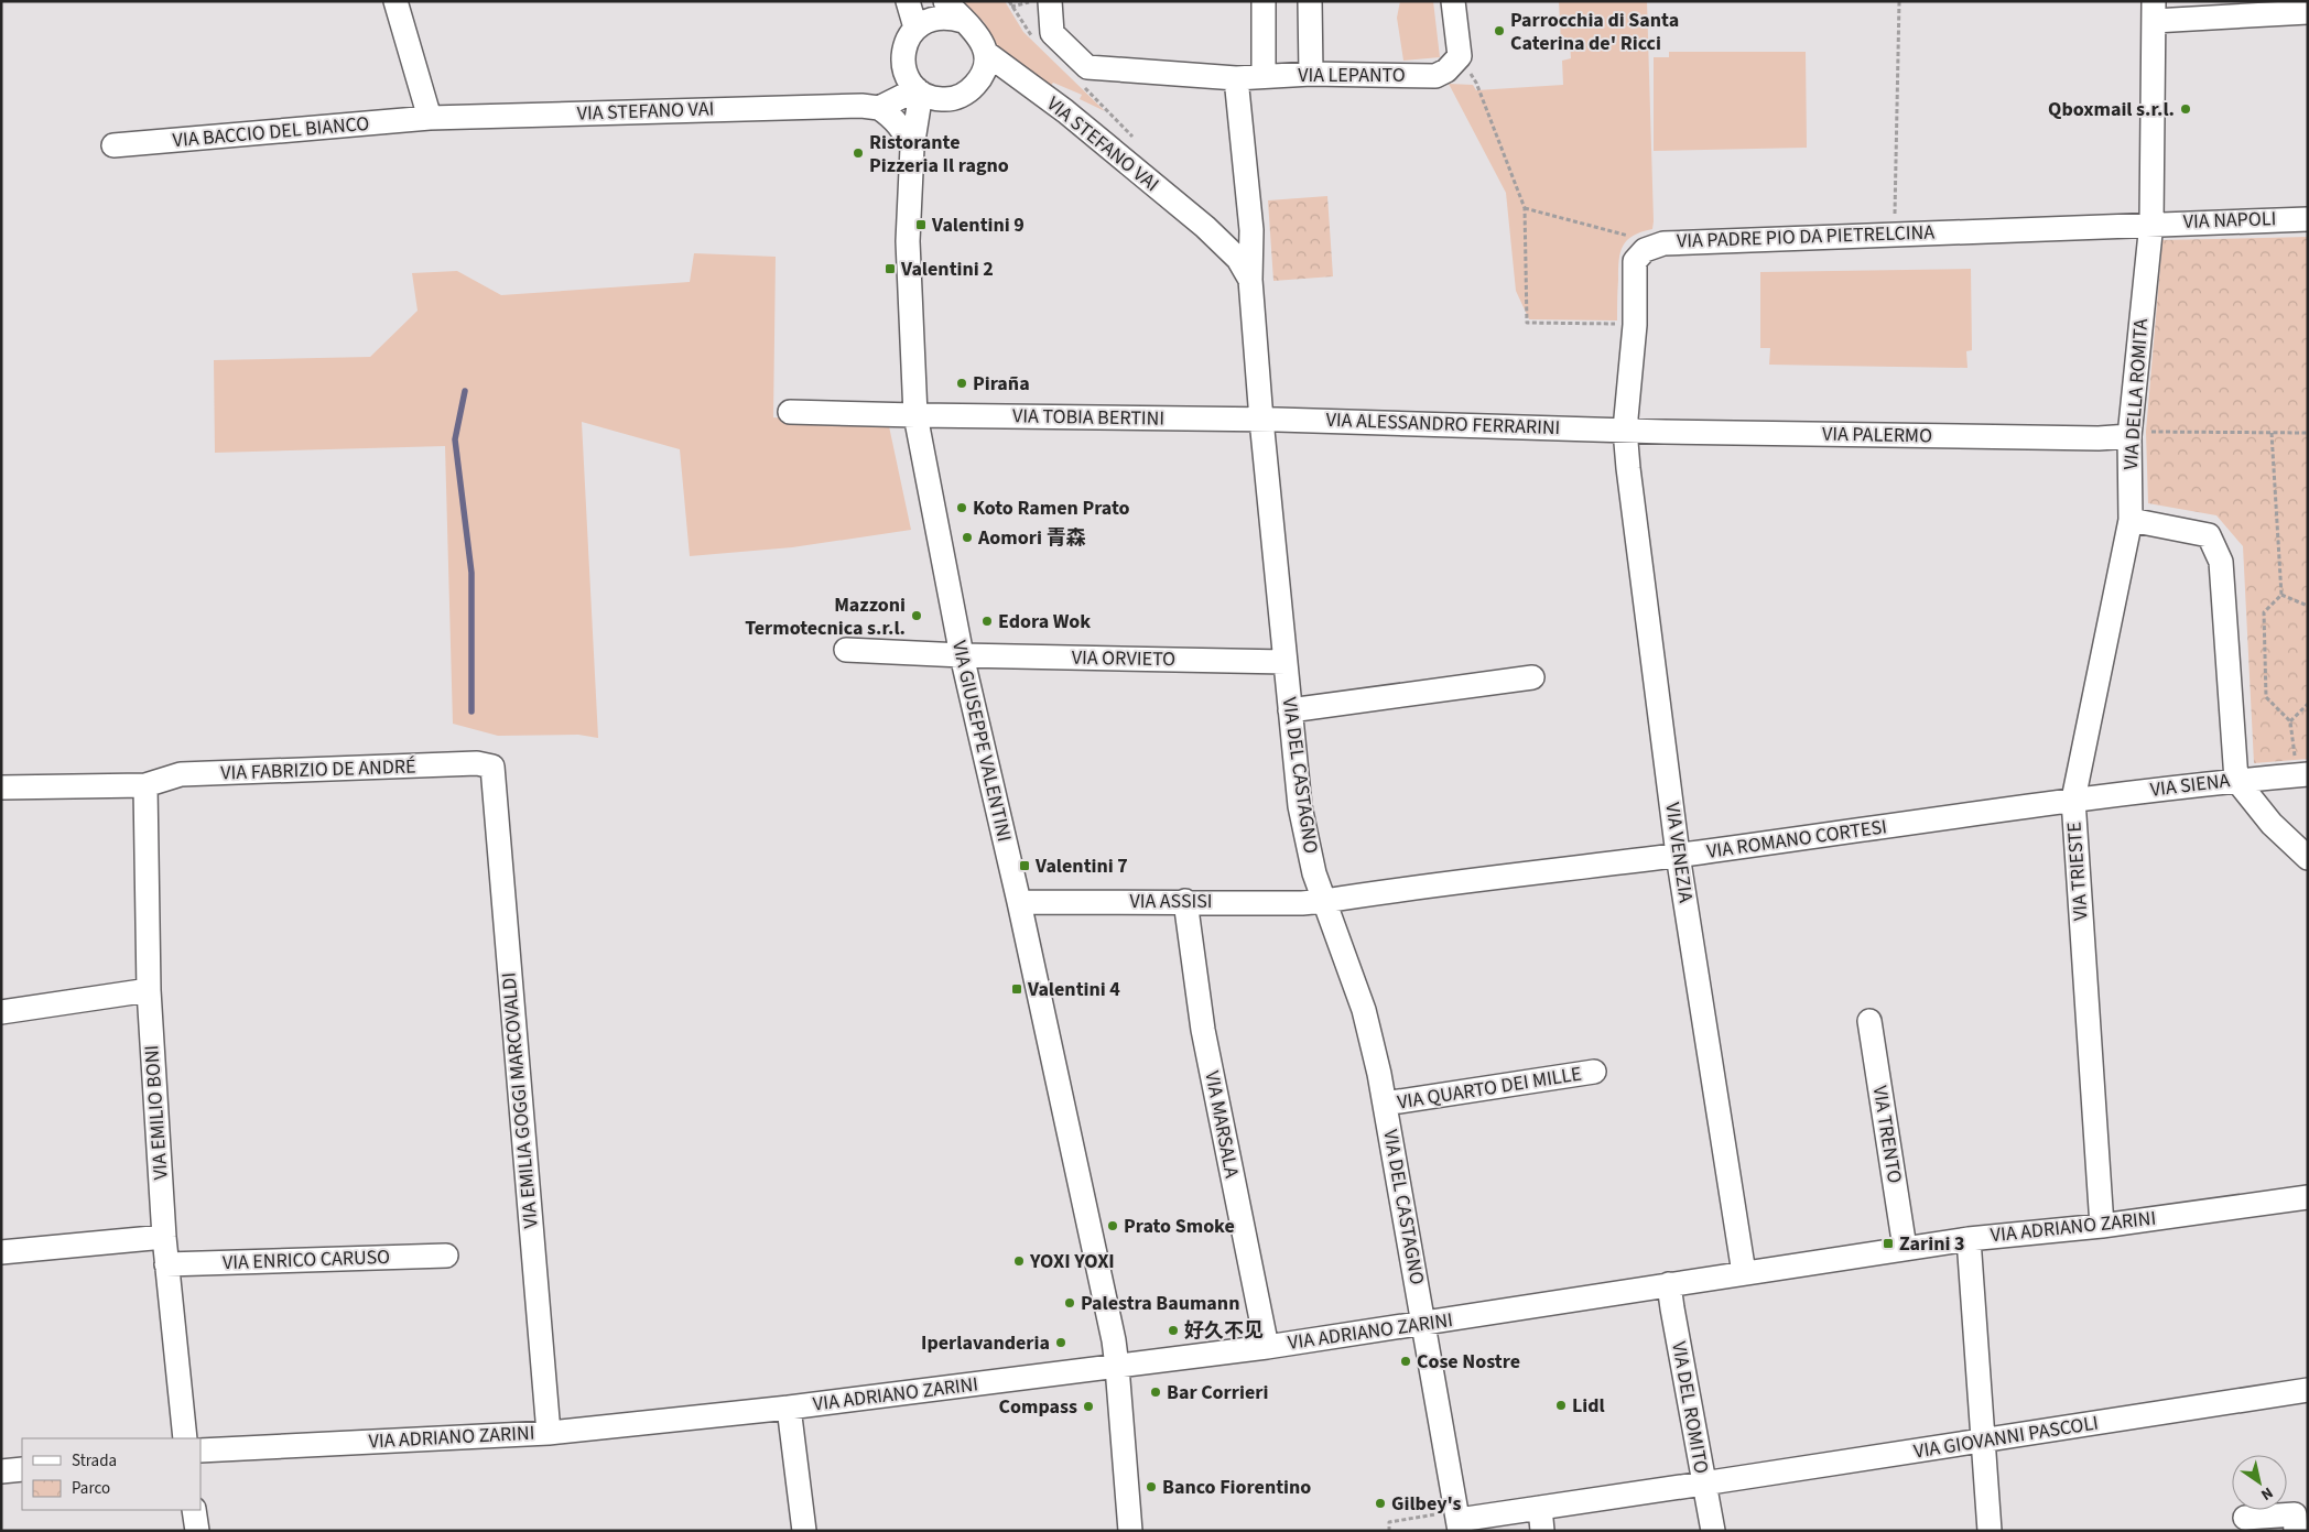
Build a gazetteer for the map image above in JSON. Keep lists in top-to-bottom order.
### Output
{
  "streets": {
    "street": [
      "VIA LEPANTO",
      "VIA STEFANO VAI",
      "VIA BACCIO DEL BIANCO",
      "VIA NAPOLI",
      "VIA PADRE PIO DA PIETRELCINA",
      "VIA DELLA ROMITA",
      "VIA TOBIA BERTINI",
      "VIA ALESSANDRO FERRARINI",
      "VIA PALERMO",
      "VIA ORVIETO",
      "VIA GIUSEPPE VALENTINI",
      "VIA FABRIZIO DE ANDRÉ",
      "VIA DEL CASTAGNO",
      "VIA SIENA",
      "VIA ROMANO CORTESI",
      "VIA VENEZIA",
      "VIA TRIESTE",
      "VIA ASSISI",
      "VIA QUARTO DEI MILLE",
      "VIA EMILIA GOGGI MARCOVALDI",
      "VIA EMILIO BONI",
      "VIA MARSALA",
      "VIA TRENTO",
      "VIA ADRIANO ZARINI",
      "VIA ENRICO CARUSO",
      "VIA DEL ROMITO",
      "VIA GIOVANNI PASCOLI"
    ]
  },
  "crossings": [
    ["VIA LEPANTO", "VIA DEL CASTAGNO"],
    ["VIA STEFANO VAI", "VIA BACCIO DEL BIANCO"],
    ["VIA STEFANO VAI", "VIA GIUSEPPE VALENTINI"],
    ["VIA STEFANO VAI", "VIA DEL CASTAGNO"],
    ["VIA NAPOLI", "VIA PADRE PIO DA PIETRELCINA"],
    ["VIA NAPOLI", "VIA DELLA ROMITA"],
    ["VIA PADRE PIO DA PIETRELCINA", "VIA DELLA ROMITA"],
    ["VIA DELLA ROMITA", "VIA PALERMO"],
    ["VIA DELLA ROMITA", "VIA TRIESTE"],
    ["VIA TOBIA BERTINI", "VIA ALESSANDRO FERRARINI"],
    ["VIA TOBIA BERTINI", "VIA GIUSEPPE VALENTINI"],
    ["VIA TOBIA BERTINI", "VIA DEL CASTAGNO"],
    ["VIA ALESSANDRO FERRARINI", "VIA PALERMO"],
    ["VIA ALESSANDRO FERRARINI", "VIA DEL CASTAGNO"],
    ["VIA ALESSANDRO FERRARINI", "VIA VENEZIA"],
    ["VIA PALERMO", "VIA VENEZIA"],
    ["VIA ORVIETO", "VIA GIUSEPPE VALENTINI"],
    ["VIA ORVIETO", "VIA DEL CASTAGNO"],
    ["VIA GIUSEPPE VALENTINI", "VIA ASSISI"],
    ["VIA GIUSEPPE VALENTINI", "VIA ADRIANO ZARINI"],
    ["VIA FABRIZIO DE ANDRÉ", "VIA EMILIA GOGGI MARCOVALDI"],
    ["VIA FABRIZIO DE ANDRÉ", "VIA EMILIO BONI"],
    ["VIA DEL CASTAGNO", "VIA ROMANO CORTESI"],
    ["VIA DEL CASTAGNO", "VIA ASSISI"],
    ["VIA DEL CASTAGNO", "VIA QUARTO DEI MILLE"],
    ["VIA DEL CASTAGNO", "VIA ADRIANO ZARINI"],
    ["VIA DEL CASTAGNO", "VIA GIOVANNI PASCOLI"],
    ["VIA SIENA", "VIA ROMANO CORTESI"],
    ["VIA SIENA", "VIA TRIESTE"],
    ["VIA ROMANO CORTESI", "VIA VENEZIA"],
    ["VIA ROMANO CORTESI", "VIA TRIESTE"],
    ["VIA ROMANO CORTESI", "VIA ASSISI"],
    ["VIA VENEZIA", "VIA ADRIANO ZARINI"],
    ["VIA TRIESTE", "VIA ADRIANO ZARINI"],
    ["VIA ASSISI", "VIA MARSALA"],
    ["VIA EMILIA GOGGI MARCOVALDI", "VIA ADRIANO ZARINI"],
    ["VIA EMILIO BONI", "VIA ENRICO CARUSO"],
    ["VIA MARSALA", "VIA ADRIANO ZARINI"],
    ["VIA TRENTO", "VIA ADRIANO ZARINI"],
    ["VIA ADRIANO ZARINI", "VIA DEL ROMITO"],
    ["VIA DEL ROMITO", "VIA GIOVANNI PASCOLI"]
  ],
  "places": {
    "other": [
      "Parrocchia di Santa Caterina de' Ricci",
      "Qboxmail s.r.l.",
      "Ristorante Pizzeria Il ragno",
      "Piraña",
      "Koto Ramen Prato",
      "Aomori 青森",
      "Mazzoni Termotecnica s.r.l.",
      "Edora Wok",
      "Prato Smoke",
      "YOXI YOXI",
      "Palestra Baumann",
      "好久不见",
      "Iperlavanderia",
      "Cose Nostre",
      "Bar Corrieri",
      "Lidl",
      "Compass",
      "Banco Fiorentino",
      "Gilbey's"
    ],
    "transit": [
      "Valentini 9",
      "Valentini 2",
      "Valentini 7",
      "Valentini 4",
      "Zarini 3"
    ]
  },
  "legend": ["Strada", "Parco"],
  "north": "bottom right"
}
